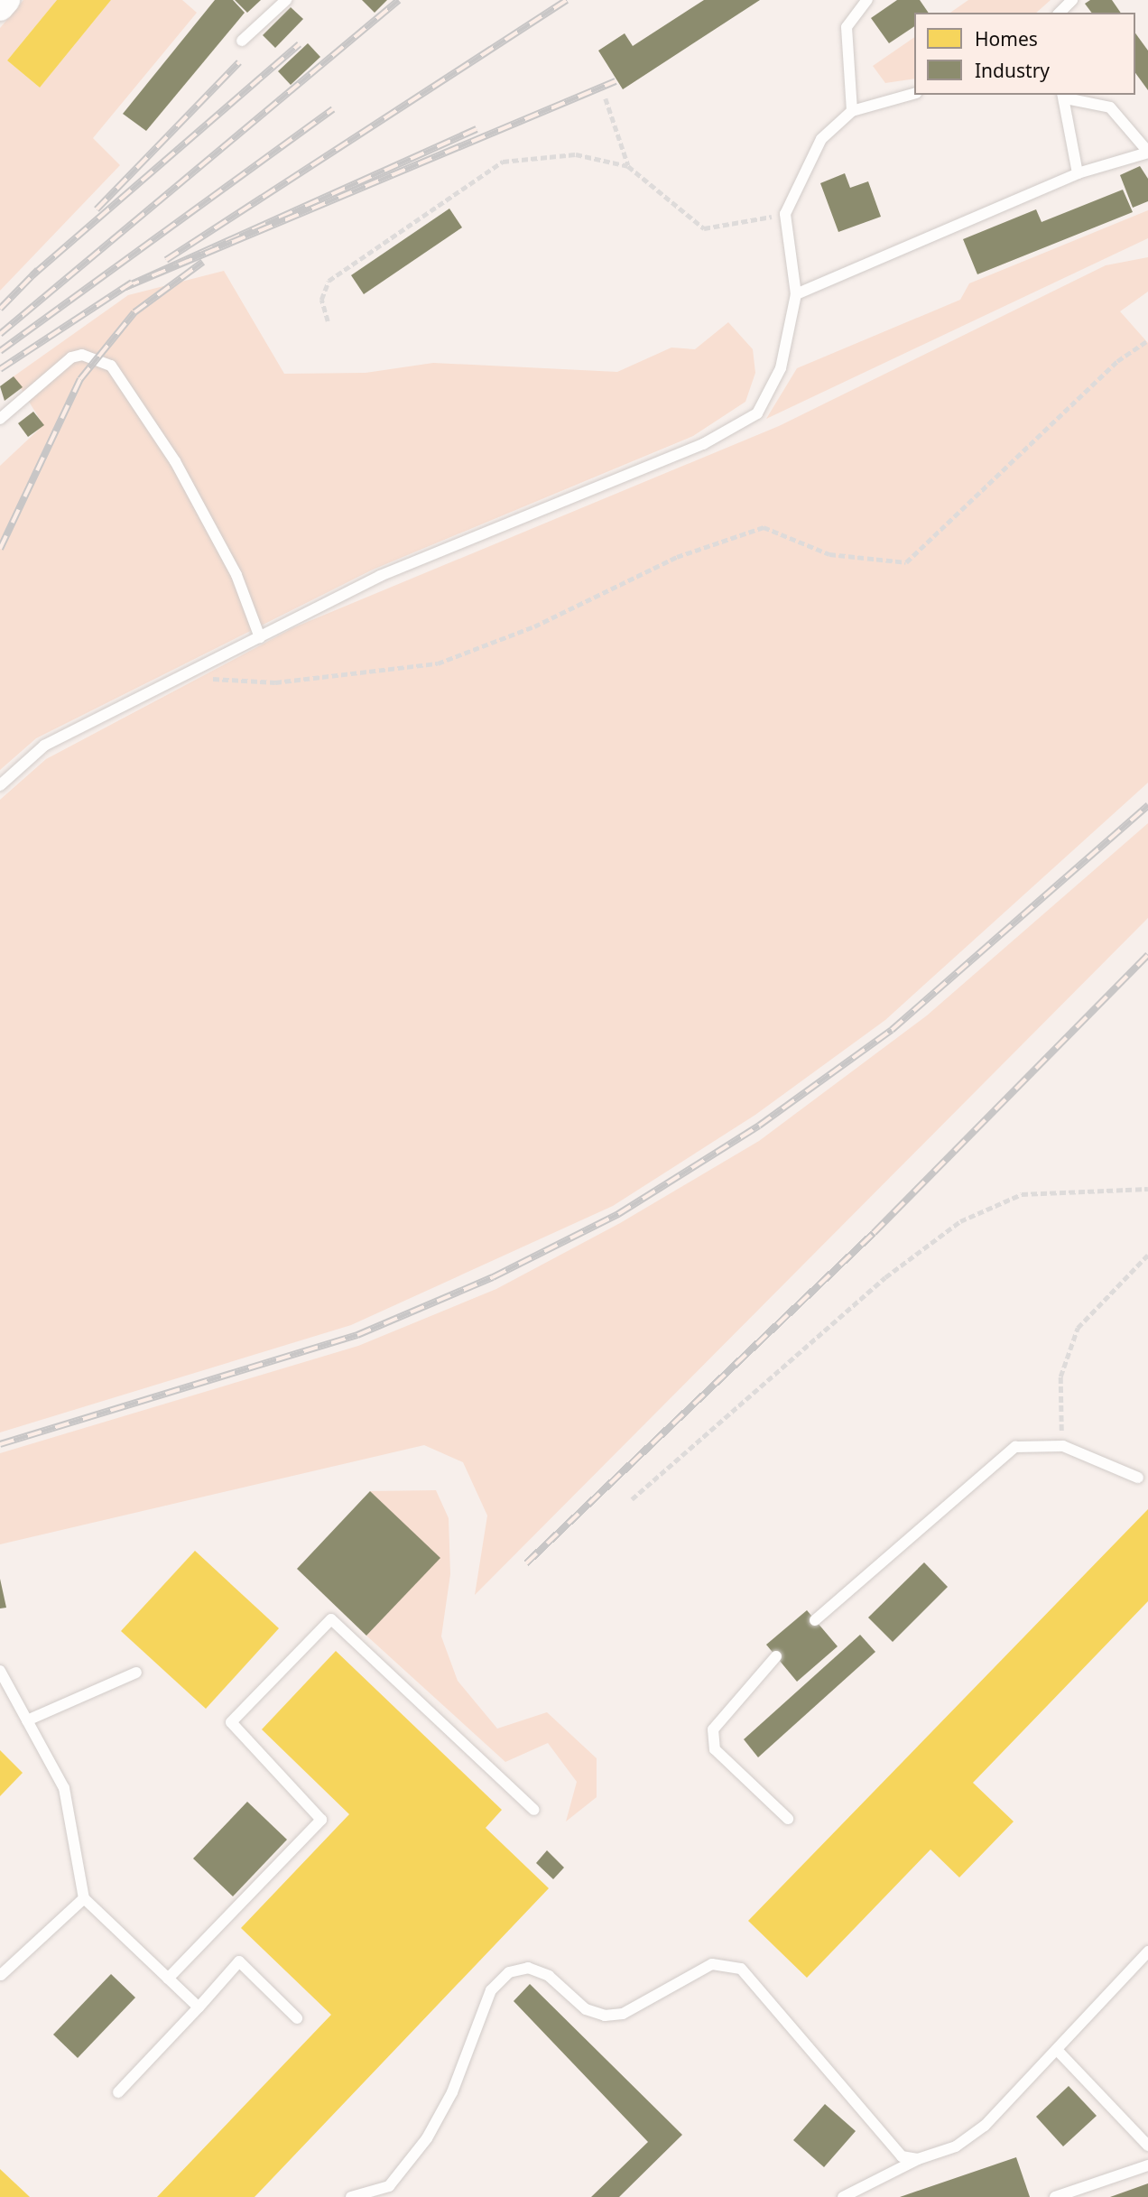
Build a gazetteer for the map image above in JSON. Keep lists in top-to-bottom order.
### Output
{
  "legend": ["Homes", "Industry"]
}
